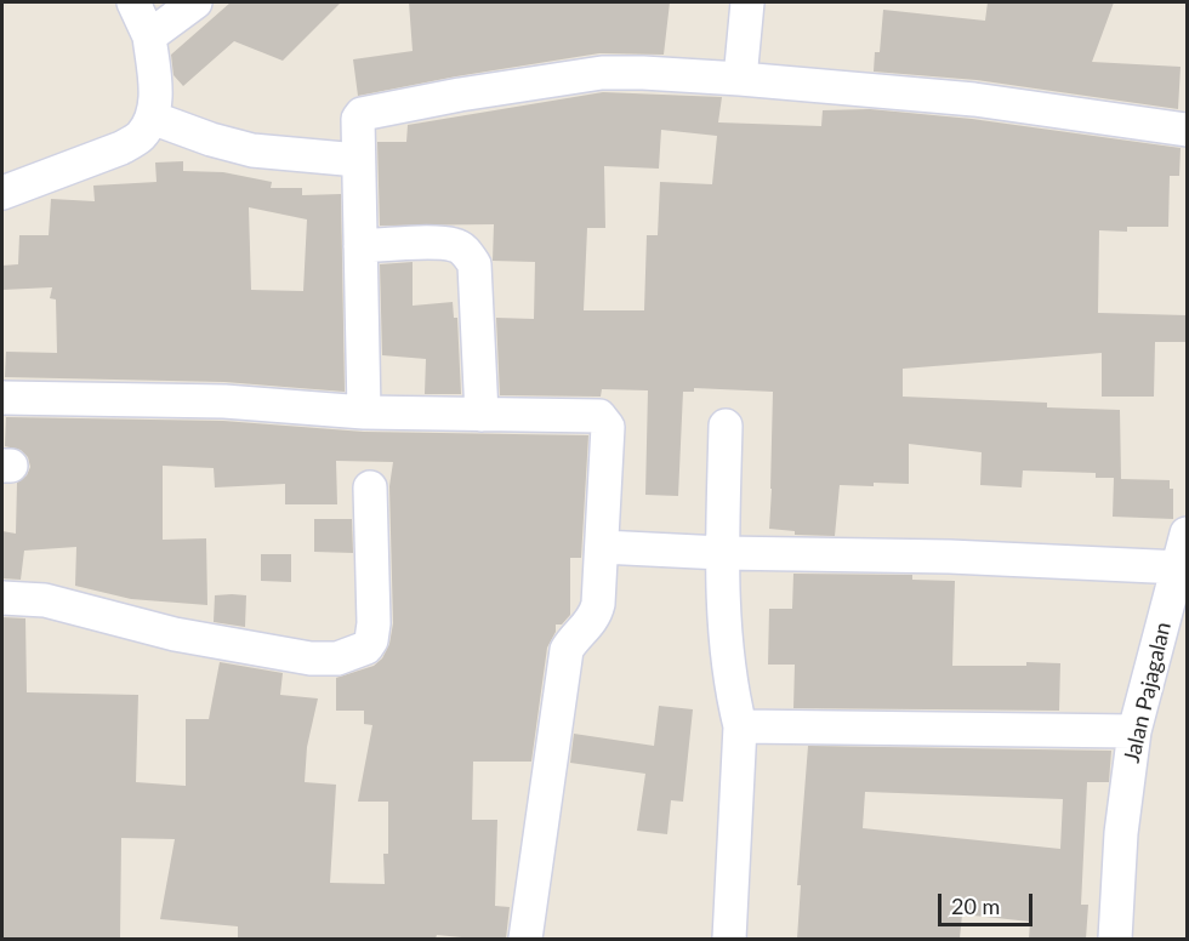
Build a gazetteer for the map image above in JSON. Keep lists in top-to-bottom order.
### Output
{
  "streets": {
    "street": ["Jalan Pajagalan"]
  },
  "scale_bar": "20 m"
}
